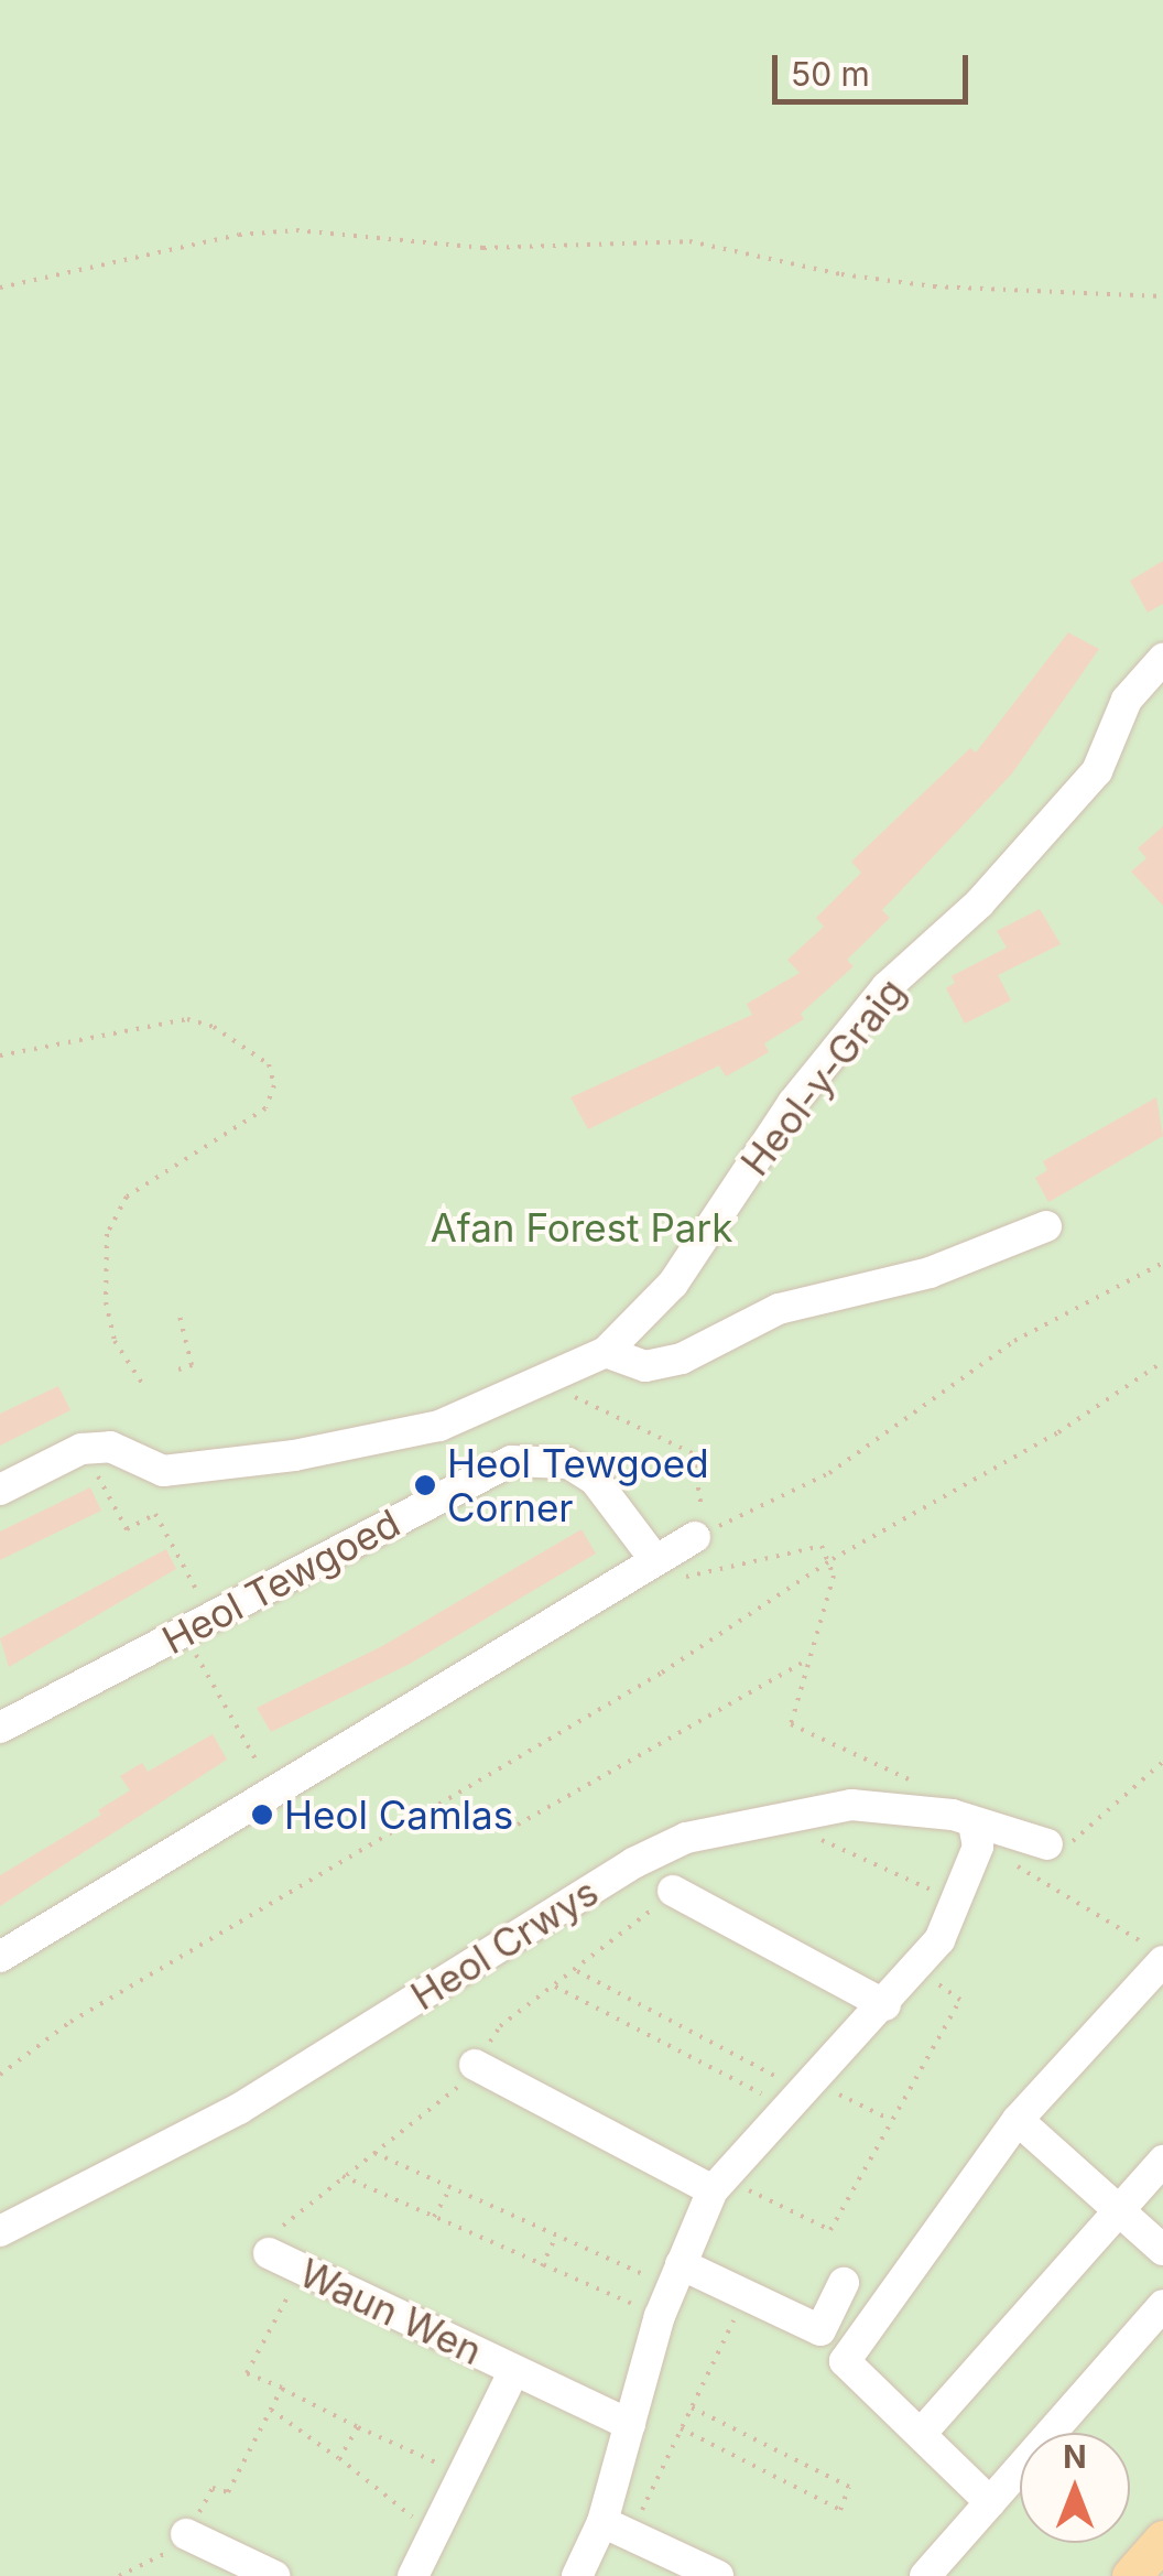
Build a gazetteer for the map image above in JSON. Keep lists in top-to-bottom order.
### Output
{
  "streets": {
    "street": [
      "Heol-y-Graig",
      "Heol Tewgoed",
      "Heol Crwys",
      "Waun Wen"
    ]
  },
  "parks": ["Afan Forest Park"],
  "places": ["Heol Tewgoed Corner", "Heol Camlas"],
  "scale_bar": "50 m",
  "north": "top"
}
